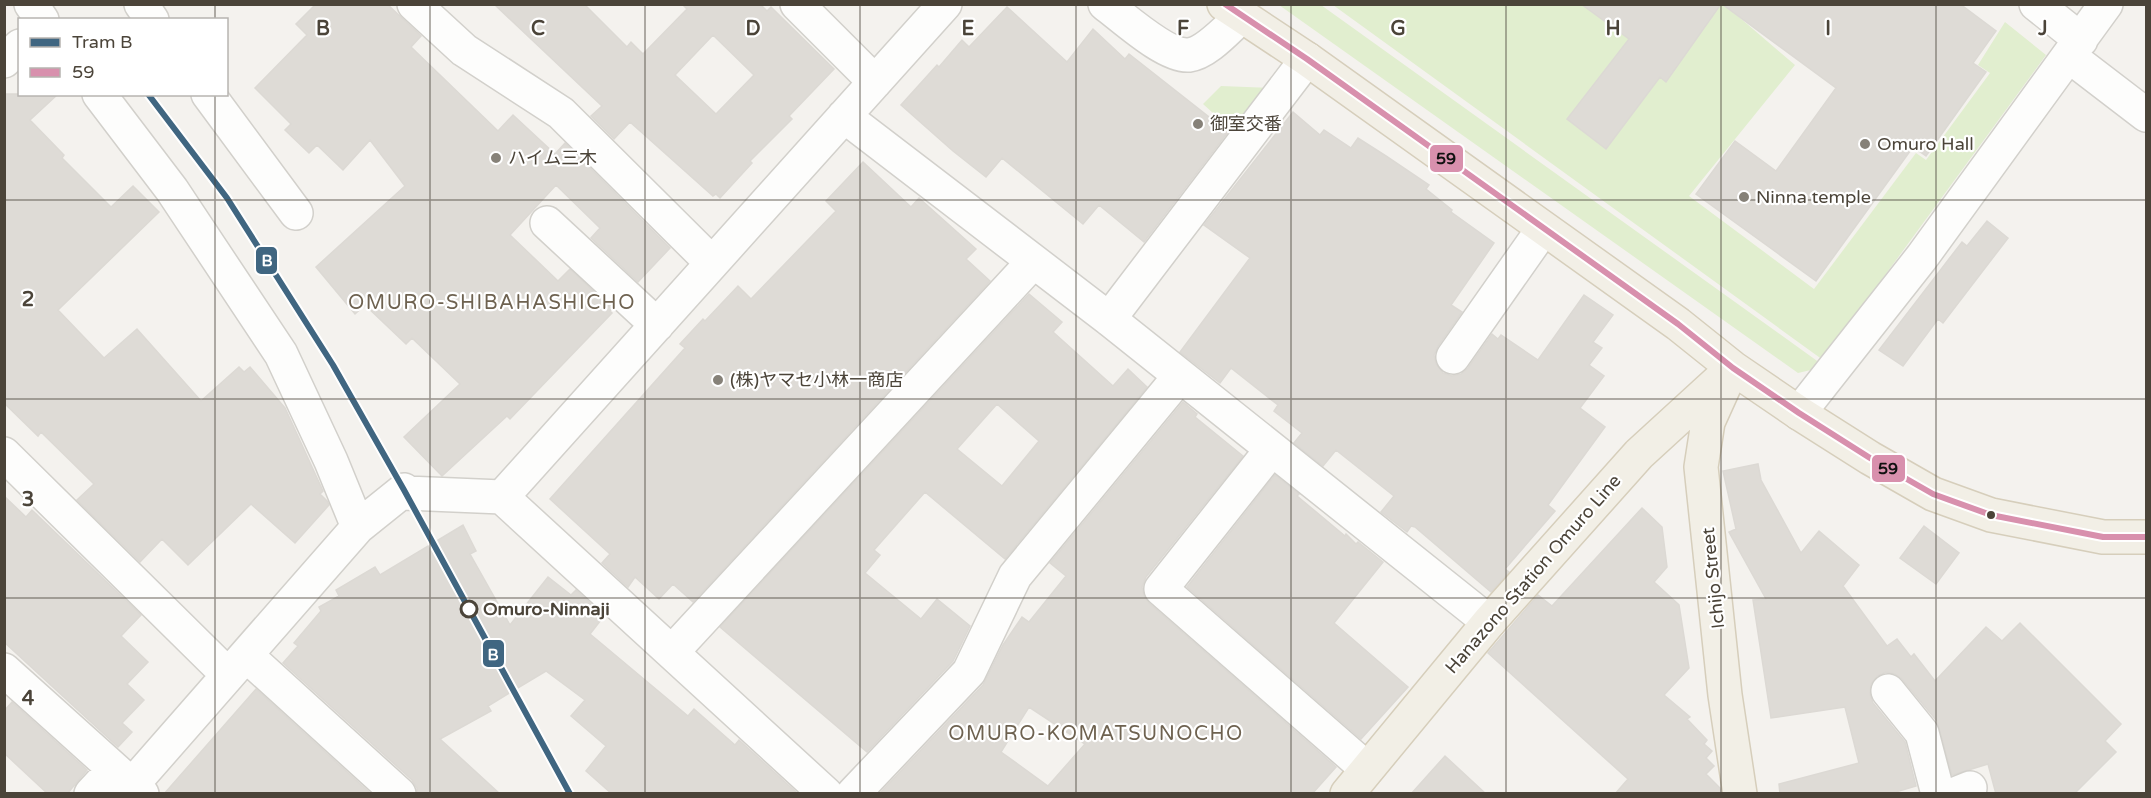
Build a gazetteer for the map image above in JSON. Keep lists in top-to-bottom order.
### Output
{
  "streets": {
    "main road": ["Hanazono Station Omuro Line", "Ichijo Street"]
  },
  "crossings": [
    ["Hanazono Station Omuro Line", "Ichijo Street"]
  ],
  "districts": ["OMURO-SHIBAHASHICHO", "OMURO-KOMATSUNOCHO"],
  "places": [
    "御室交番",
    "Omuro Hall",
    "ハイム三木",
    "Ninna temple",
    "(株)ヤマセ小林一商店",
    "Omuro-Ninnaji"
  ],
  "lines": ["transit line 59", "tram line B"],
  "legend": ["Tram B", "59"],
  "grid": {
    "columns": [
      "B",
      "C",
      "D",
      "E",
      "F",
      "G",
      "H",
      "I",
      "J"
    ],
    "rows": ["2", "3", "4"]
  }
}
